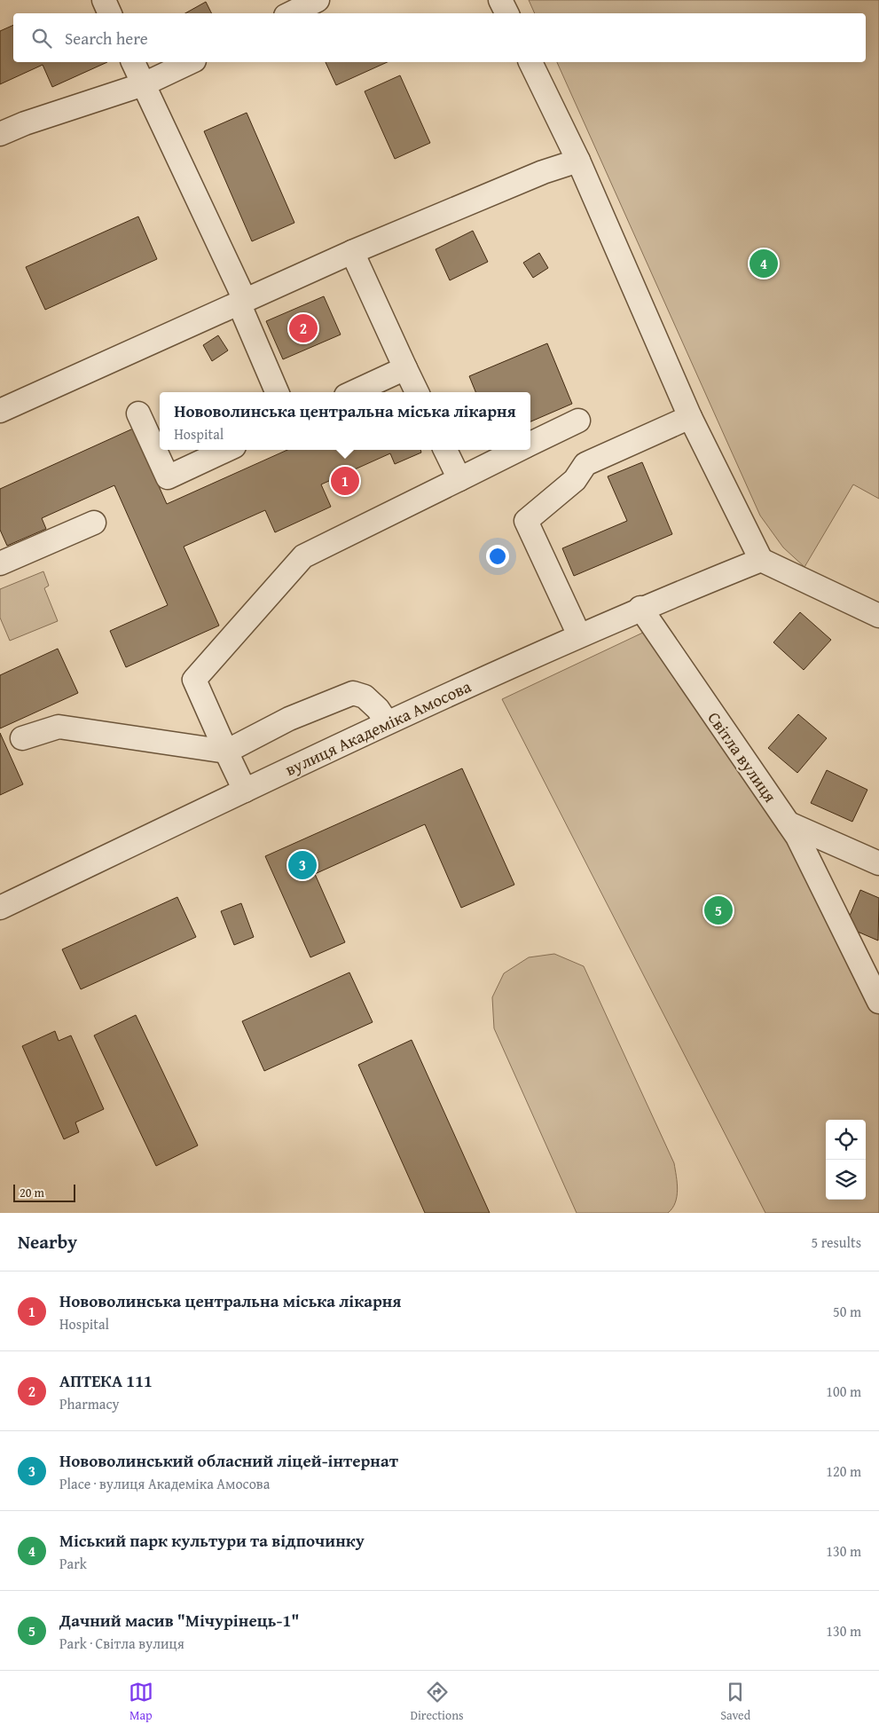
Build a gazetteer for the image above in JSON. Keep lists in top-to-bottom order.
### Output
{
  "streets": {
    "street": ["вулиця Академіка Амосова", "Світла вулиця"]
  },
  "crossings": [
    ["вулиця Академіка Амосова", "Світла вулиця"]
  ],
  "scale_bar": "20 m",
  "page": {
    "search": "Search here",
    "pins": [
      "4",
      "2",
      "1",
      "3",
      "5"
    ],
    "popup": ["Нововолинська центральна міська лікарня", "Hospital"],
    "scale": "20 m",
    "heading": ["Nearby", "5 results"],
    "list": [
      {
        "mark": "1",
        "name": "Нововолинська центральна міська лікарня",
        "note": "Hospital",
        "value": "50 m"
      },
      {
        "mark": "2",
        "name": "АПТЕКА 111",
        "note": "Pharmacy",
        "value": "100 m"
      },
      {
        "mark": "3",
        "name": "Нововолинський обласний ліцей-інтернат",
        "note": "Place · вулиця Академіка Амосова",
        "value": "120 m"
      },
      {
        "mark": "4",
        "name": "Міський парк культури та відпочинку",
        "note": "Park",
        "value": "130 m"
      },
      {
        "mark": "5",
        "name": "Дачний масив \"Мічурінець-1\"",
        "note": "Park · Світла вулиця",
        "value": "130 m"
      }
    ],
    "nav": ["Map", "Directions", "Saved"]
  }
}
